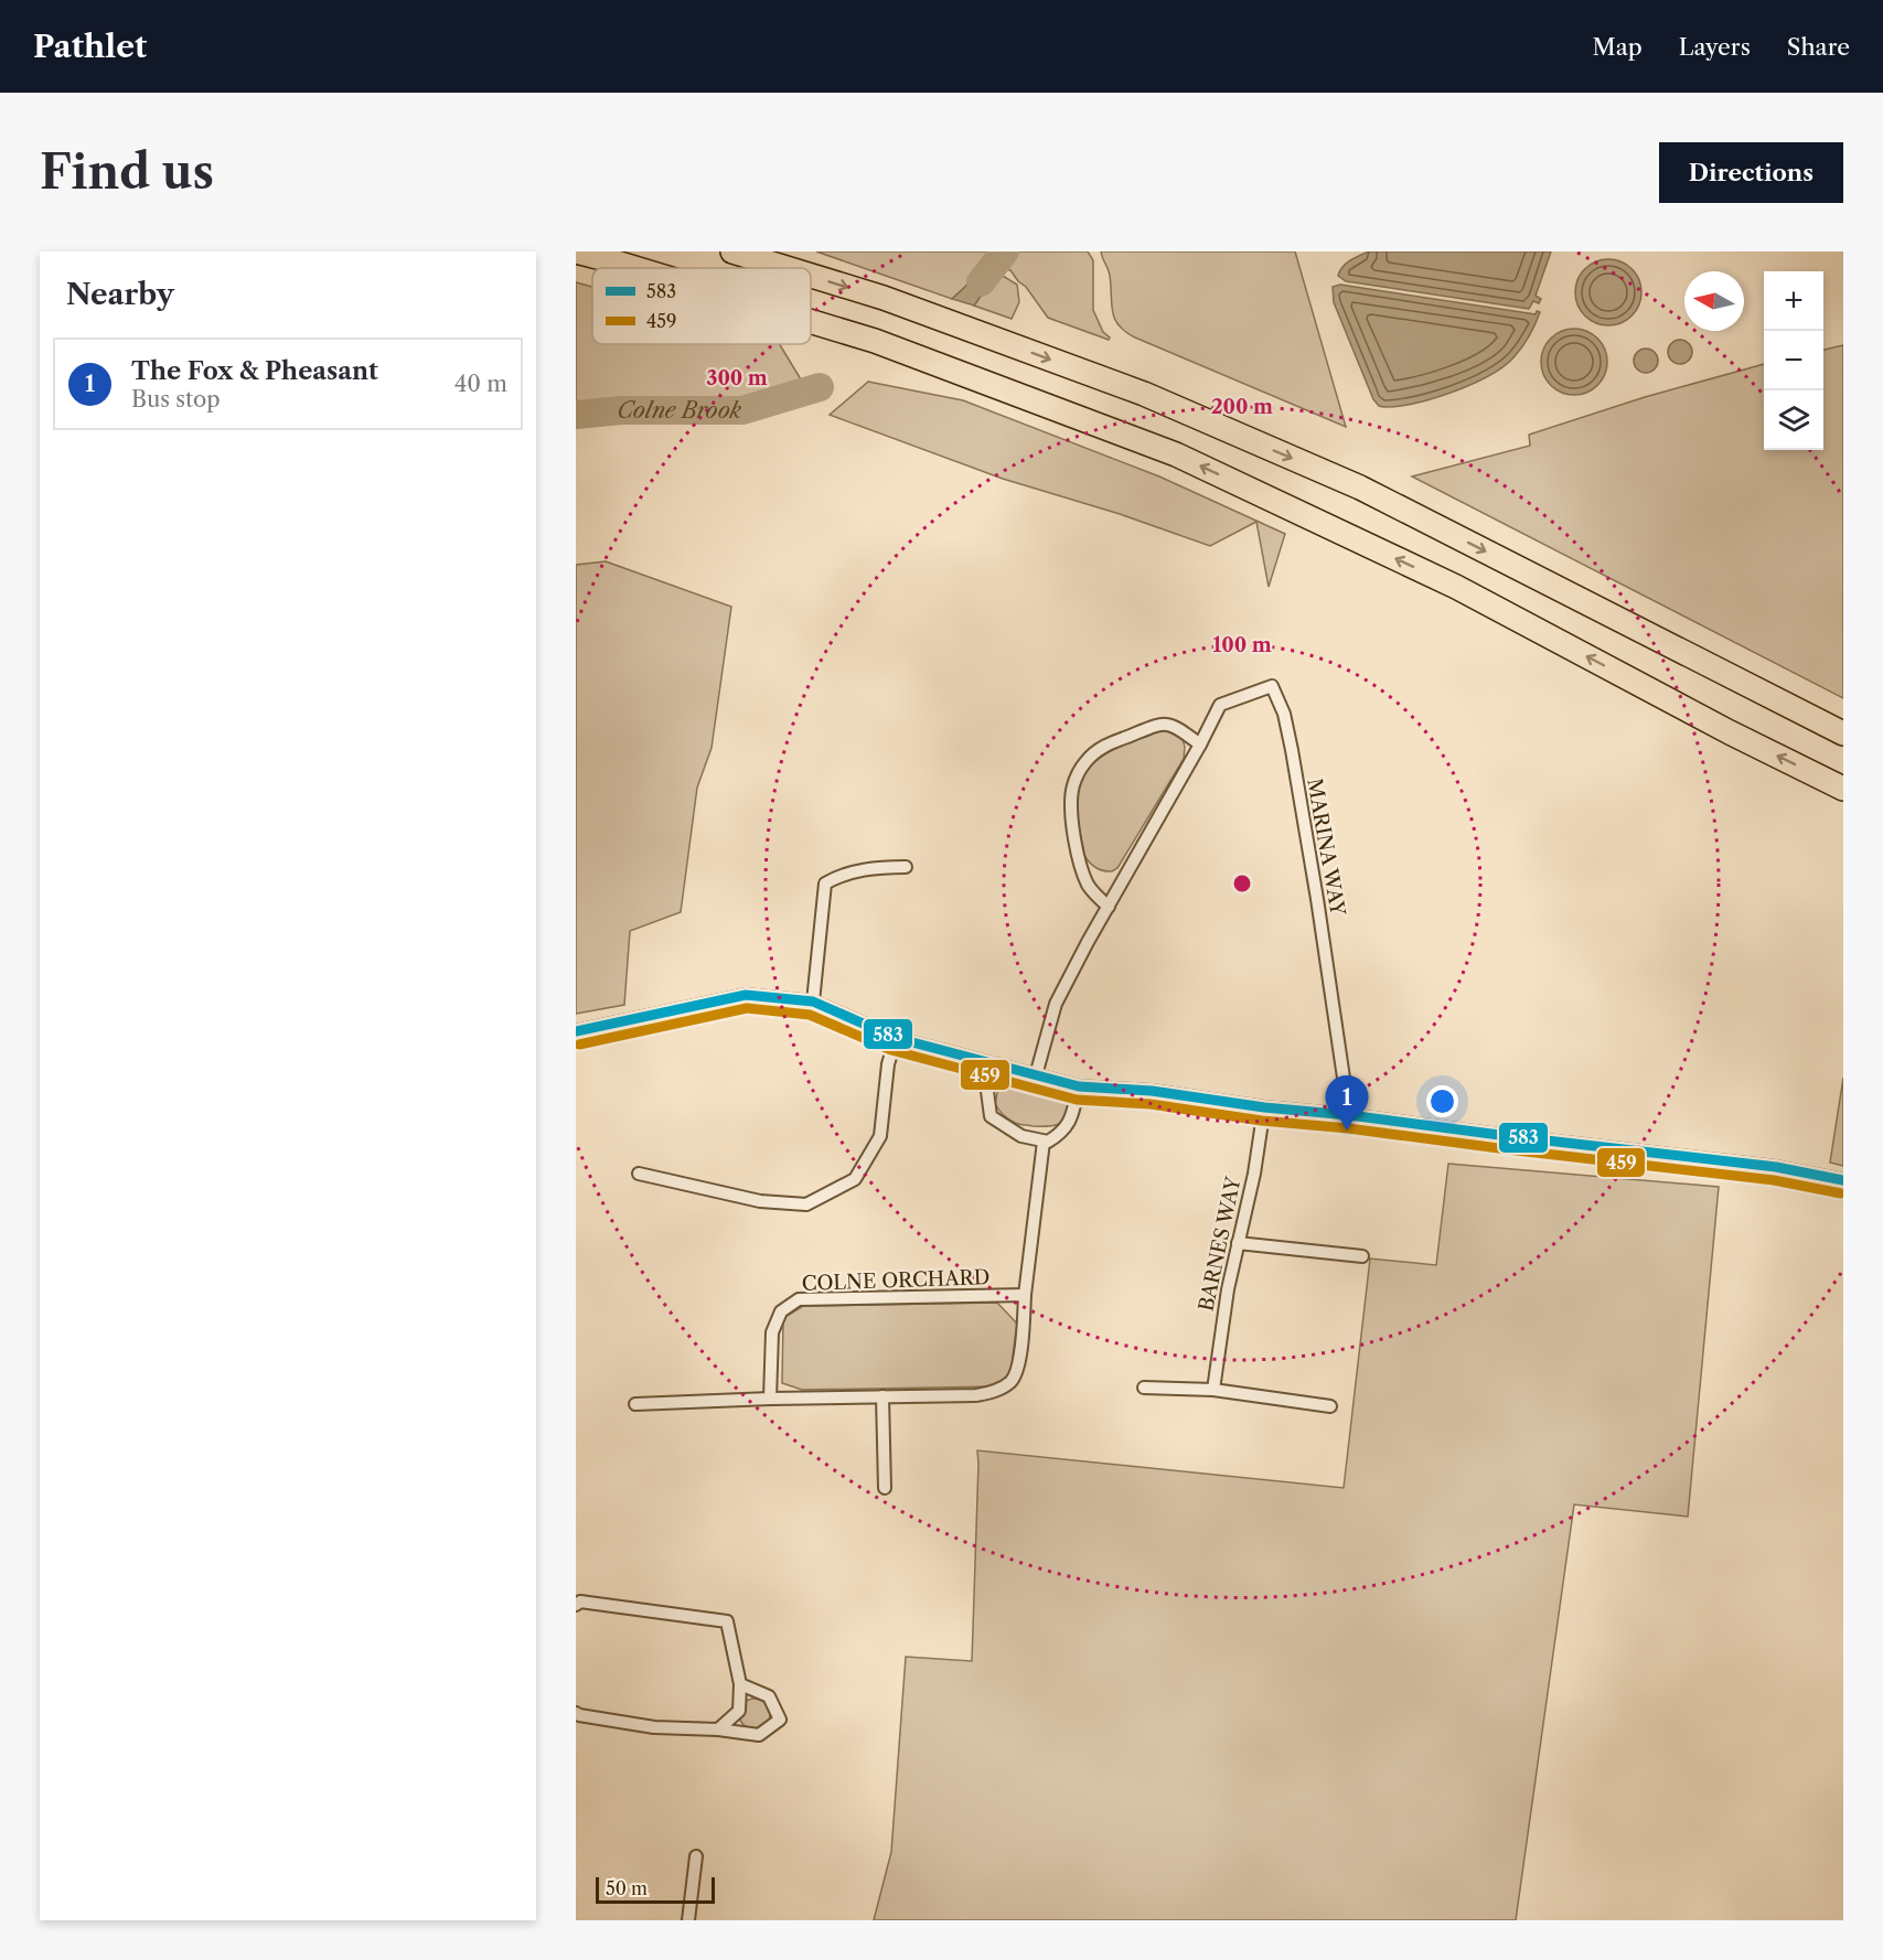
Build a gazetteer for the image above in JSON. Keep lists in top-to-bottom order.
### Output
{
  "streets": {
    "street": ["MARINA WAY", "BARNES WAY", "COLNE ORCHARD"]
  },
  "water": ["Colne Brook"],
  "lines": ["transit line 583", "transit line 459"],
  "legend": ["583", "459"],
  "scale_bar": "50 m",
  "north": "left",
  "page": {
    "header": "Pathlet",
    "nav": ["Map", "Layers", "Share"],
    "buttons": "Directions",
    "title": "Find us",
    "heading": "Nearby",
    "map_buttons": ["+", "−"],
    "list": [
      {
        "mark": "1",
        "name": "The Fox & Pheasant",
        "note": "Bus stop",
        "value": "40 m"
      }
    ],
    "pins": "1",
    "scale": "50 m"
  },
  "rings": ["300 m", "200 m", "100 m"]
}
